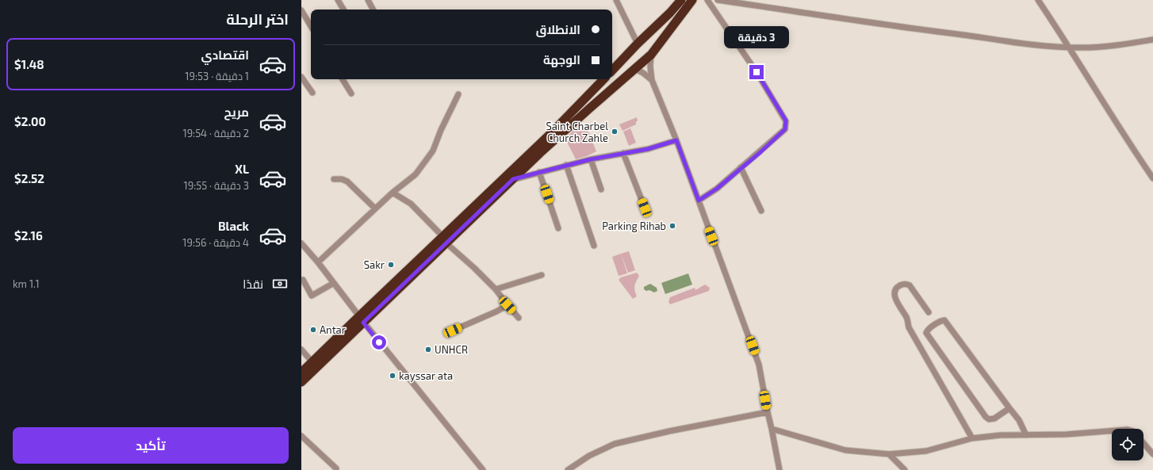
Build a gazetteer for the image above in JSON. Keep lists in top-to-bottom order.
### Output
{
  "places": [
    "Saint Charbel Church Zahle",
    "Parking Rihab",
    "Sakr",
    "Antar",
    "UNHCR",
    "kayssar ata"
  ],
  "page": {
    "heading": "اختر الرحلة",
    "banner": ["الانطلاق", "الوجهة"],
    "bubble": "3 دقيقة",
    "list": [
      {
        "name": "اقتصادي",
        "note": "1 دقيقة · 19:53",
        "value": "$1.48"
      },
      {
        "name": "مريح",
        "note": "2 دقيقة · 19:54",
        "value": "$2.00"
      },
      {
        "name": "XL",
        "note": "3 دقيقة · 19:55",
        "value": "$2.52"
      },
      {
        "name": "Black",
        "note": "4 دقيقة · 19:56",
        "value": "$2.16"
      }
    ],
    "pay": ["نقدًا", "1.1 km"],
    "buttons": "تأكيد"
  }
}
